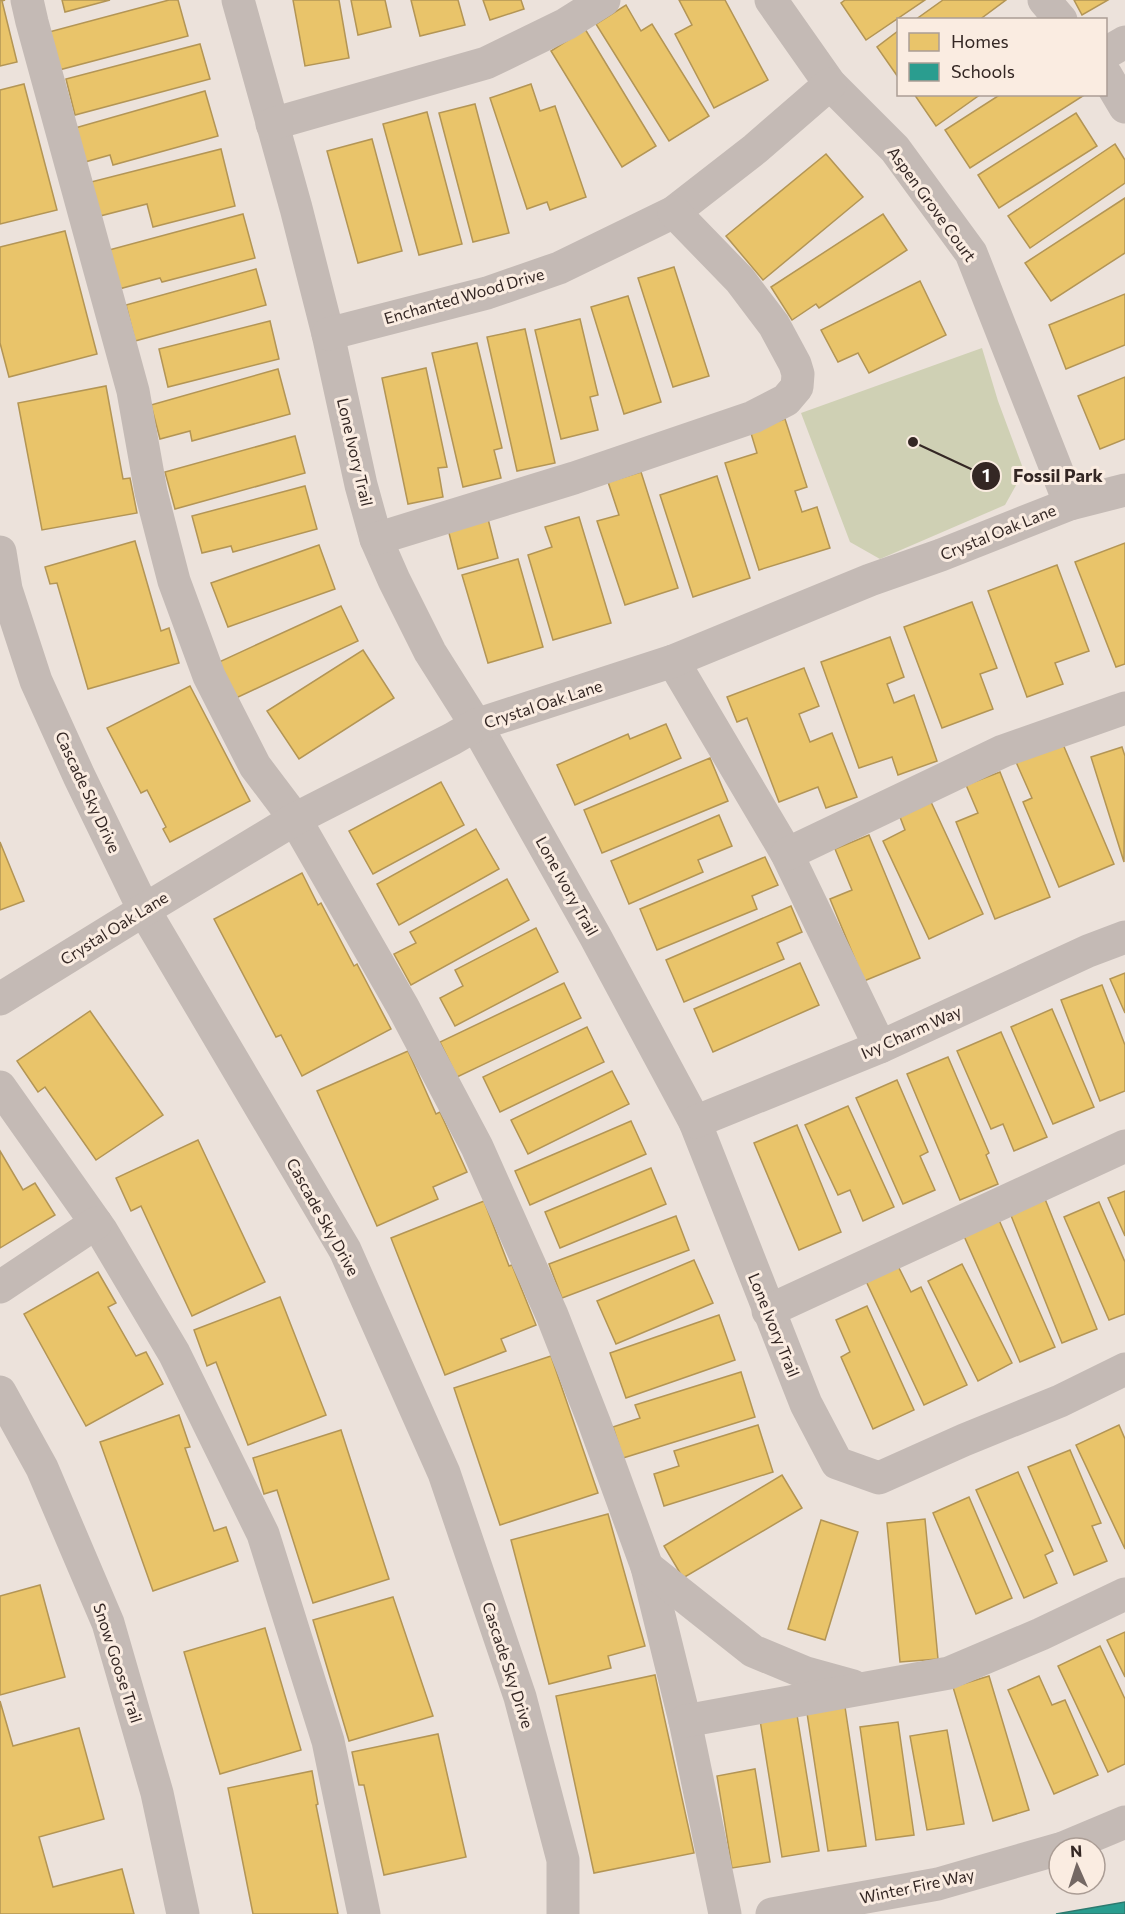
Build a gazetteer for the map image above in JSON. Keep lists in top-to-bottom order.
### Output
{
  "streets": {
    "street": [
      "Aspen Grove Court",
      "Enchanted Wood Drive",
      "Lone Ivory Trail",
      "Crystal Oak Lane",
      "Cascade Sky Drive",
      "Ivy Charm Way",
      "Snow Goose Trail",
      "Winter Fire Way"
    ]
  },
  "crossings": [
    ["Aspen Grove Court", "Enchanted Wood Drive"],
    ["Aspen Grove Court", "Crystal Oak Lane"],
    ["Enchanted Wood Drive", "Lone Ivory Trail"],
    ["Lone Ivory Trail", "Crystal Oak Lane"],
    ["Lone Ivory Trail", "Ivy Charm Way"],
    ["Crystal Oak Lane", "Cascade Sky Drive"]
  ],
  "places": ["Fossil Park"],
  "legend": ["Homes", "Schools"],
  "north": "top"
}
